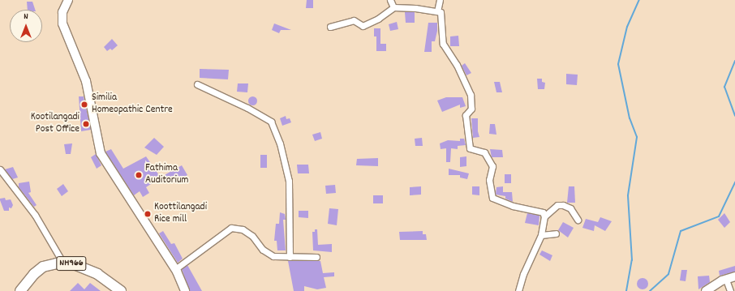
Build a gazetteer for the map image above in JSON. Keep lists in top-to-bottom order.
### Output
{
  "streets": {
    "highway": ["NH966"]
  },
  "places": [
    "Similia Homeopathic Centre",
    "Kootilangadi Post Office",
    "Fathima Auditorium",
    "Koottilangadi Rice mill"
  ],
  "north": "top"
}
